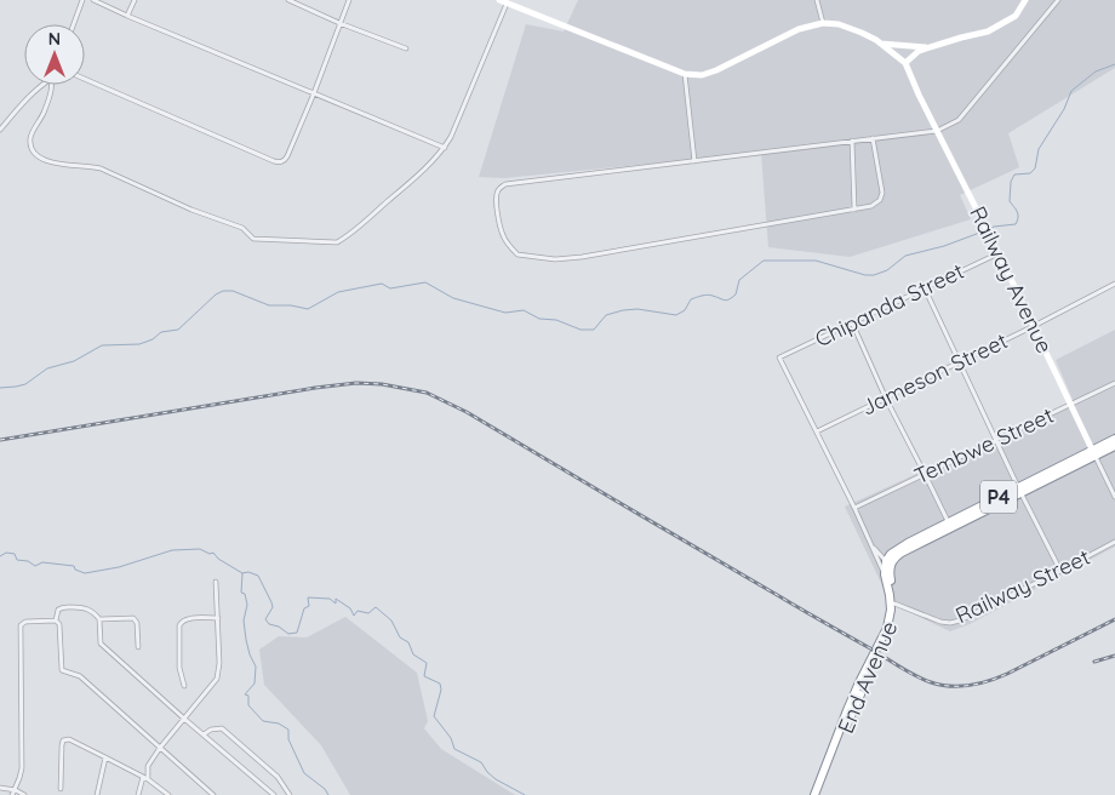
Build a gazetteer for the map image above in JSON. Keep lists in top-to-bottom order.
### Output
{
  "streets": {
    "highway": ["P4", "End Avenue"],
    "main road": ["Railway Avenue"],
    "street": [
      "Chipanda Street",
      "Jameson Street",
      "Tembwe Street",
      "Railway Street"
    ]
  },
  "crossings": [
    ["Railway Avenue", "Chipanda Street"],
    ["Railway Avenue", "Jameson Street"],
    ["Railway Avenue", "Tembwe Street"],
    ["Railway Avenue", "P4"],
    ["Chipanda Street", "End Avenue"],
    ["Jameson Street", "End Avenue"],
    ["Tembwe Street", "End Avenue"],
    ["P4", "End Avenue"],
    ["Railway Street", "End Avenue"]
  ],
  "north": "top"
}
